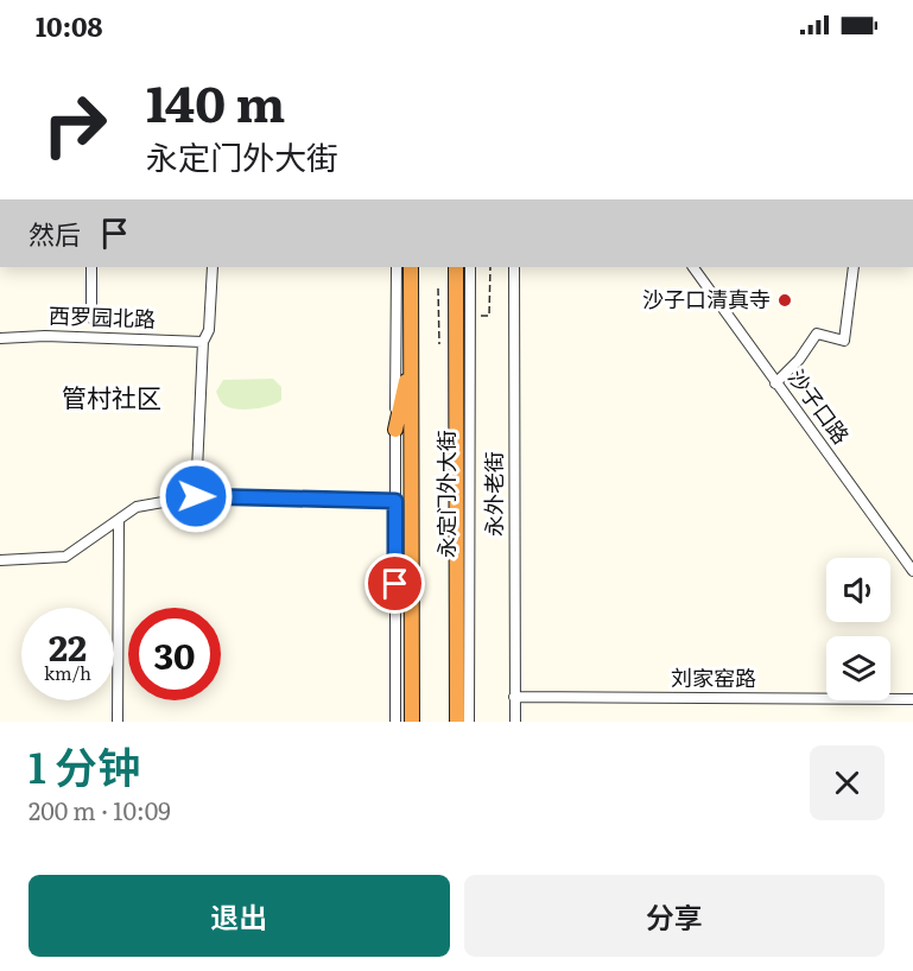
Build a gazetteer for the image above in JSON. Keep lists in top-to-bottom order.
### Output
{
  "streets": {
    "highway": ["永定门外大街"],
    "street": [
      "西罗园北路",
      "沙子口路",
      "永外老街",
      "刘家窑路"
    ]
  },
  "crossings": [
    ["永外老街", "刘家窑路"]
  ],
  "districts": ["管村社区"],
  "places": ["沙子口清真寺"],
  "page": {
    "status": "10:08",
    "turn": ["140 m", "永定门外大街"],
    "then": "然后",
    "speed": "22 km/h",
    "limit": "30",
    "heading": ["1 分钟", "200 m · 10:09"],
    "buttons": ["退出", "分享"]
  }
}
